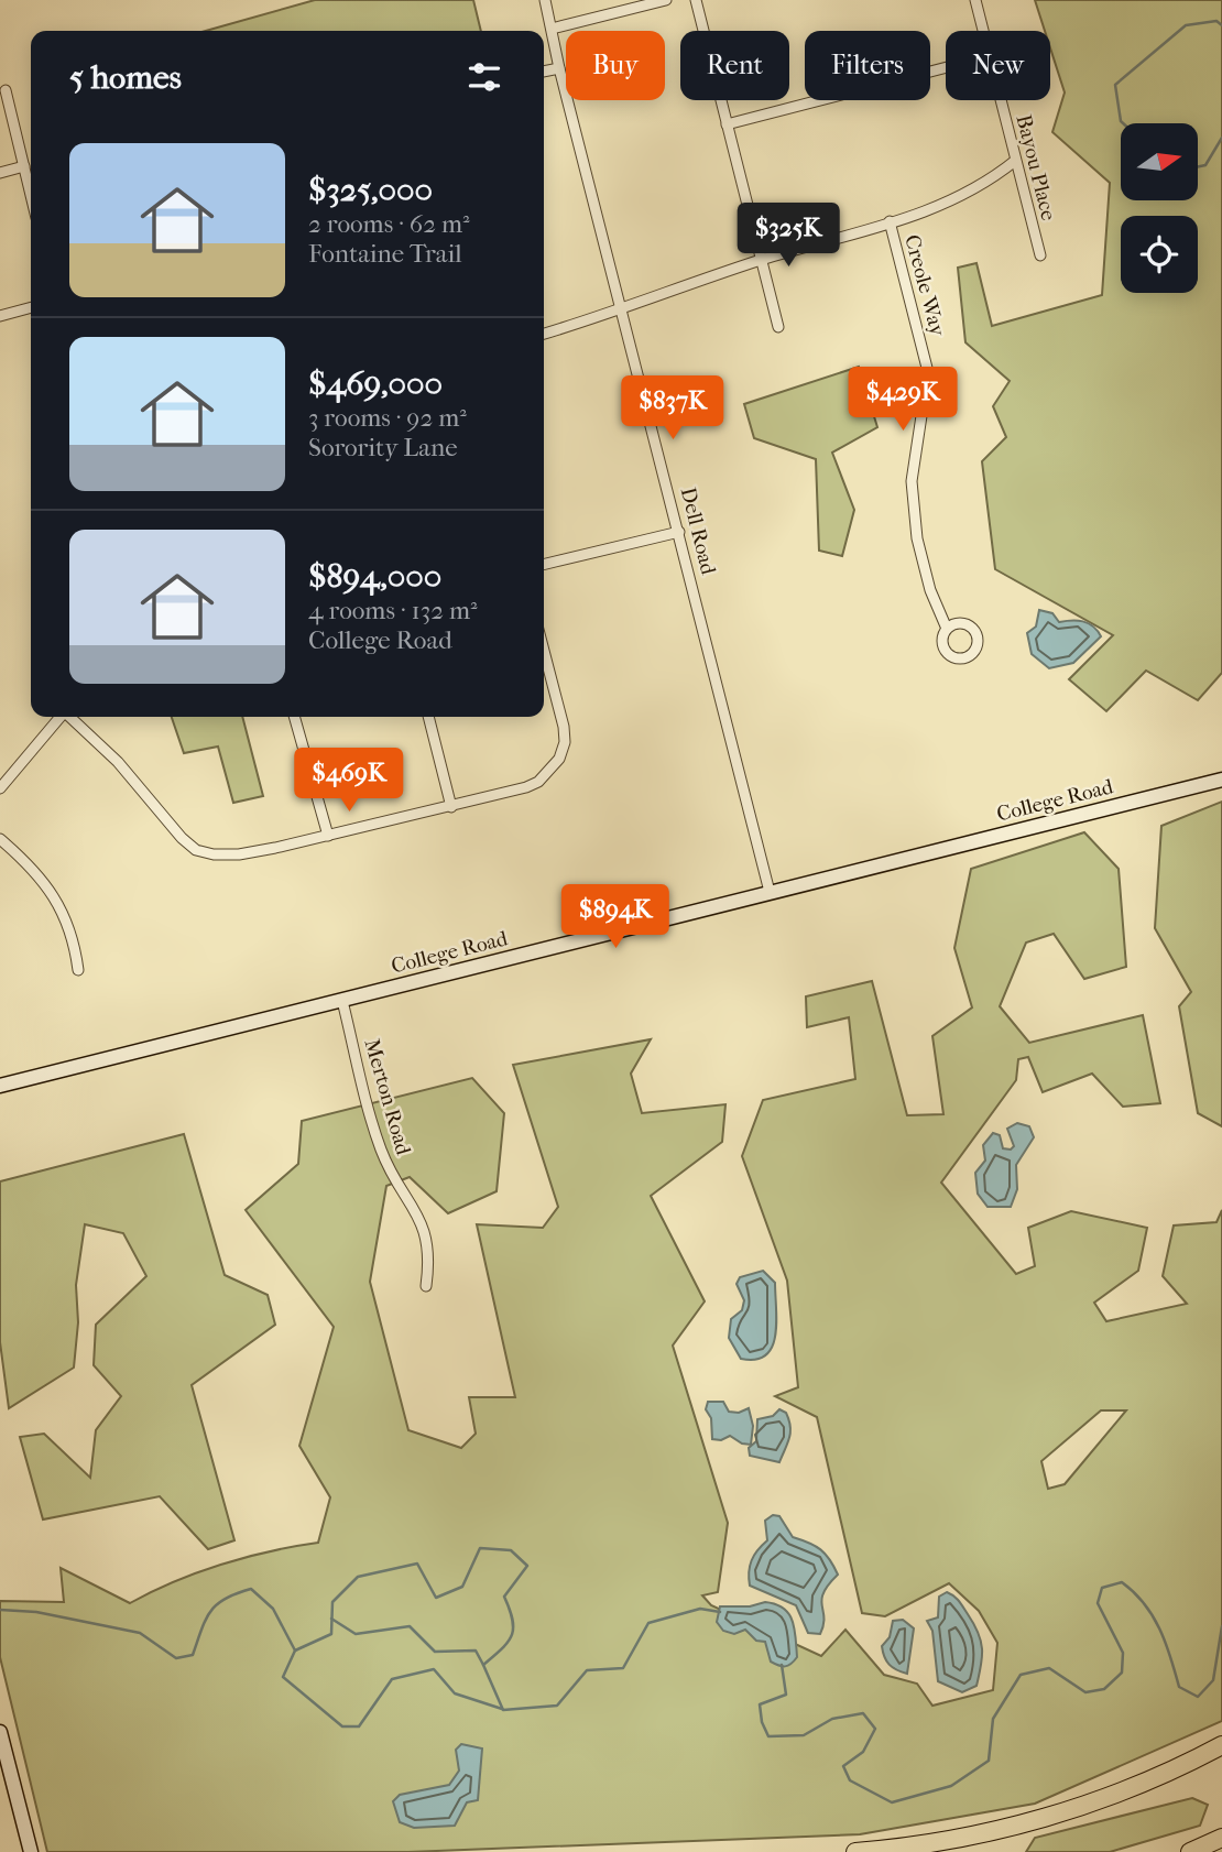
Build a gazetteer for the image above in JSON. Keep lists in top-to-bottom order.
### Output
{
  "streets": {
    "street": [
      "Bayou Place",
      "Creole Way",
      "Dell Road",
      "College Road",
      "Merton Road"
    ]
  },
  "crossings": [
    ["Dell Road", "College Road"],
    ["College Road", "Merton Road"]
  ],
  "north": "right",
  "page": {
    "chip": [
      "Buy",
      "Rent",
      "Filters",
      "New"
    ],
    "heading": "5 homes",
    "list": [
      {
        "name": "$325,000",
        "note": "2 rooms · 62 m² · Fontaine Trail"
      },
      {
        "name": "$469,000",
        "note": "3 rooms · 92 m² · Sorority Lane"
      },
      {
        "name": "$894,000",
        "note": "4 rooms · 132 m² · College Road"
      }
    ],
    "price": [
      "$325K",
      "$429K",
      "$837K",
      "$469K",
      "$894K"
    ]
  }
}
